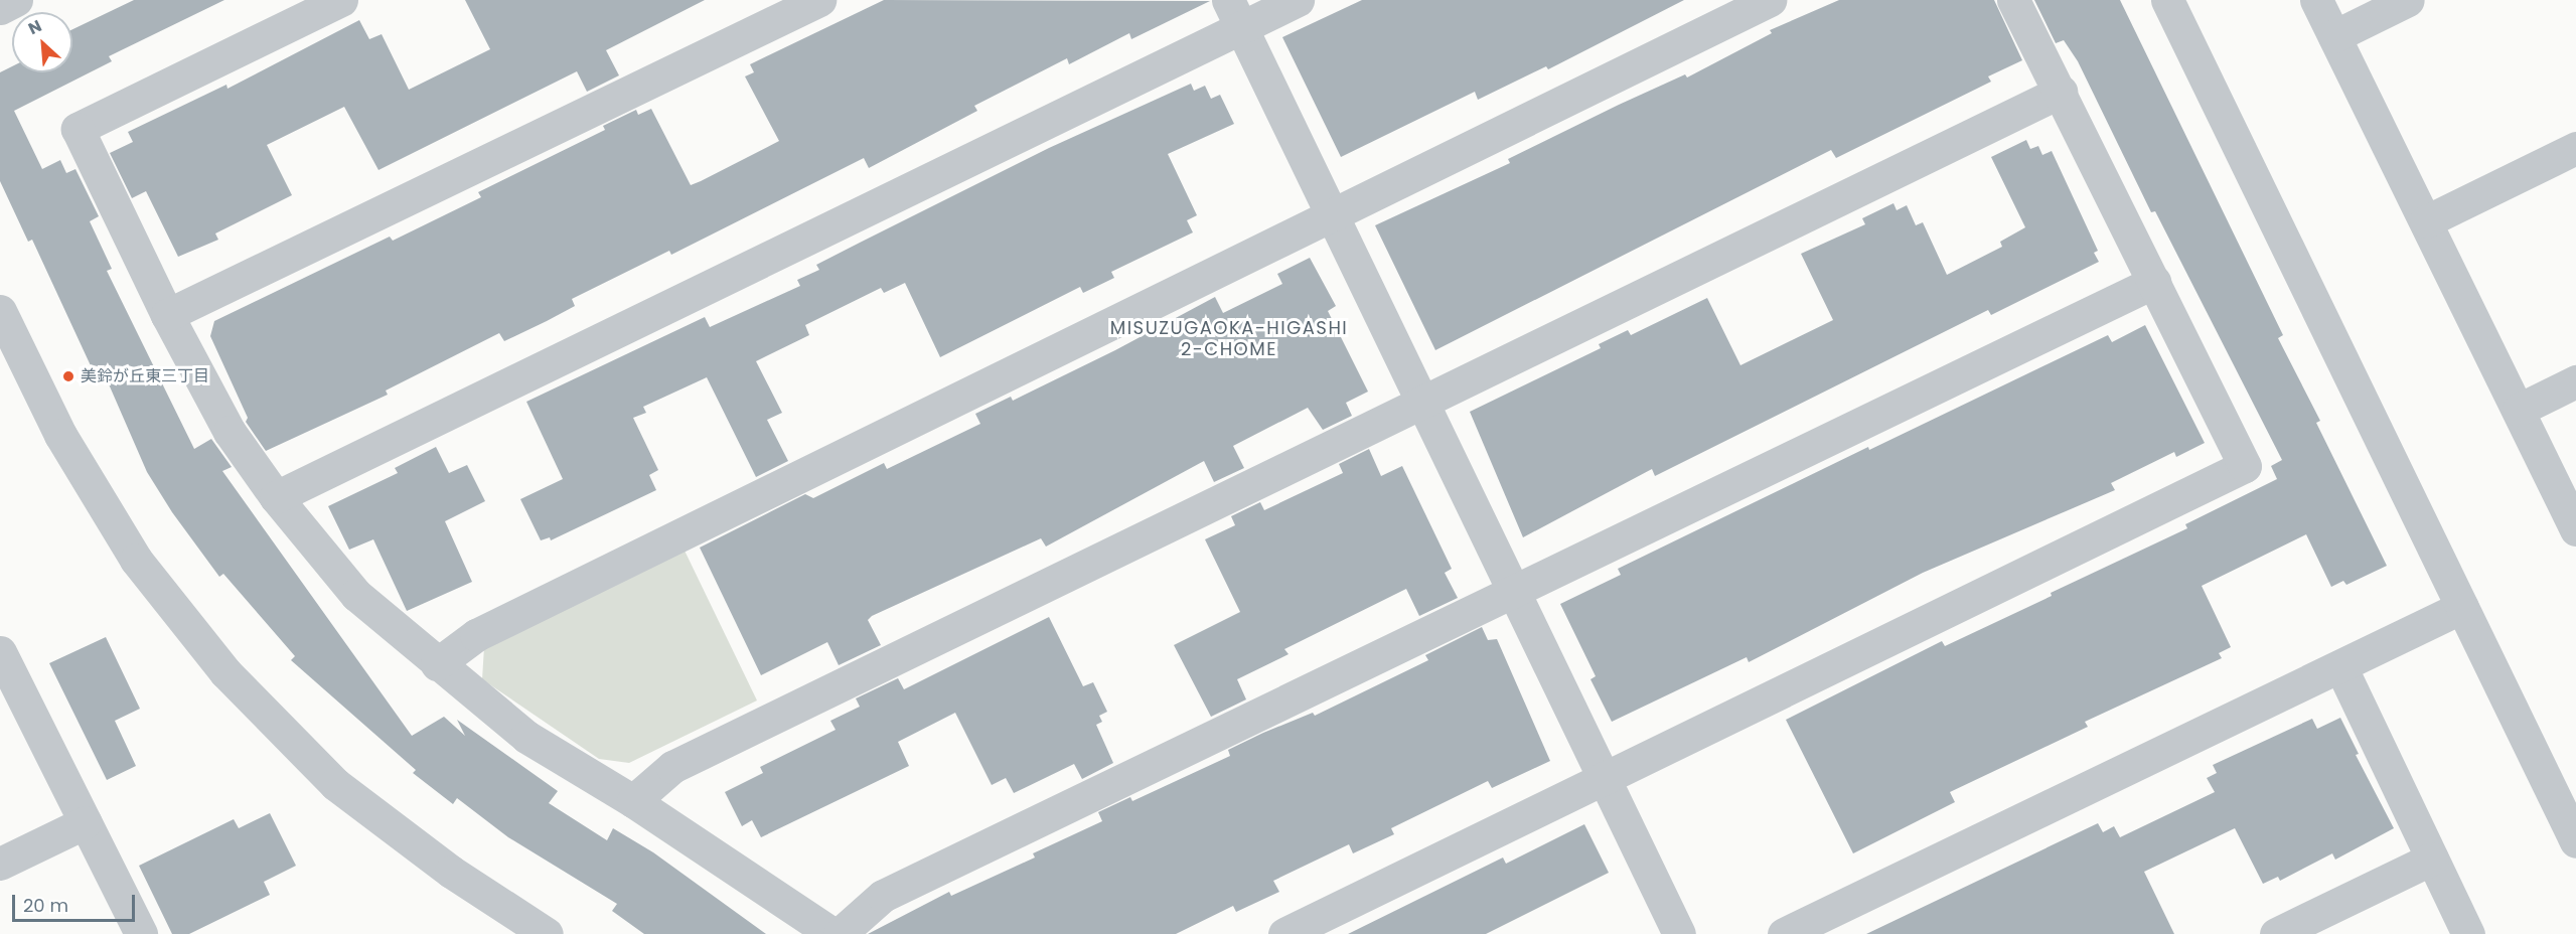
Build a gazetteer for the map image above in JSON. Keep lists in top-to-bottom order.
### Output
{
  "districts": ["MISUZUGAOKA-HIGASHI 2-CHOME"],
  "places": ["美鈴が丘東三丁目"],
  "scale_bar": "20 m",
  "north": "top left"
}
